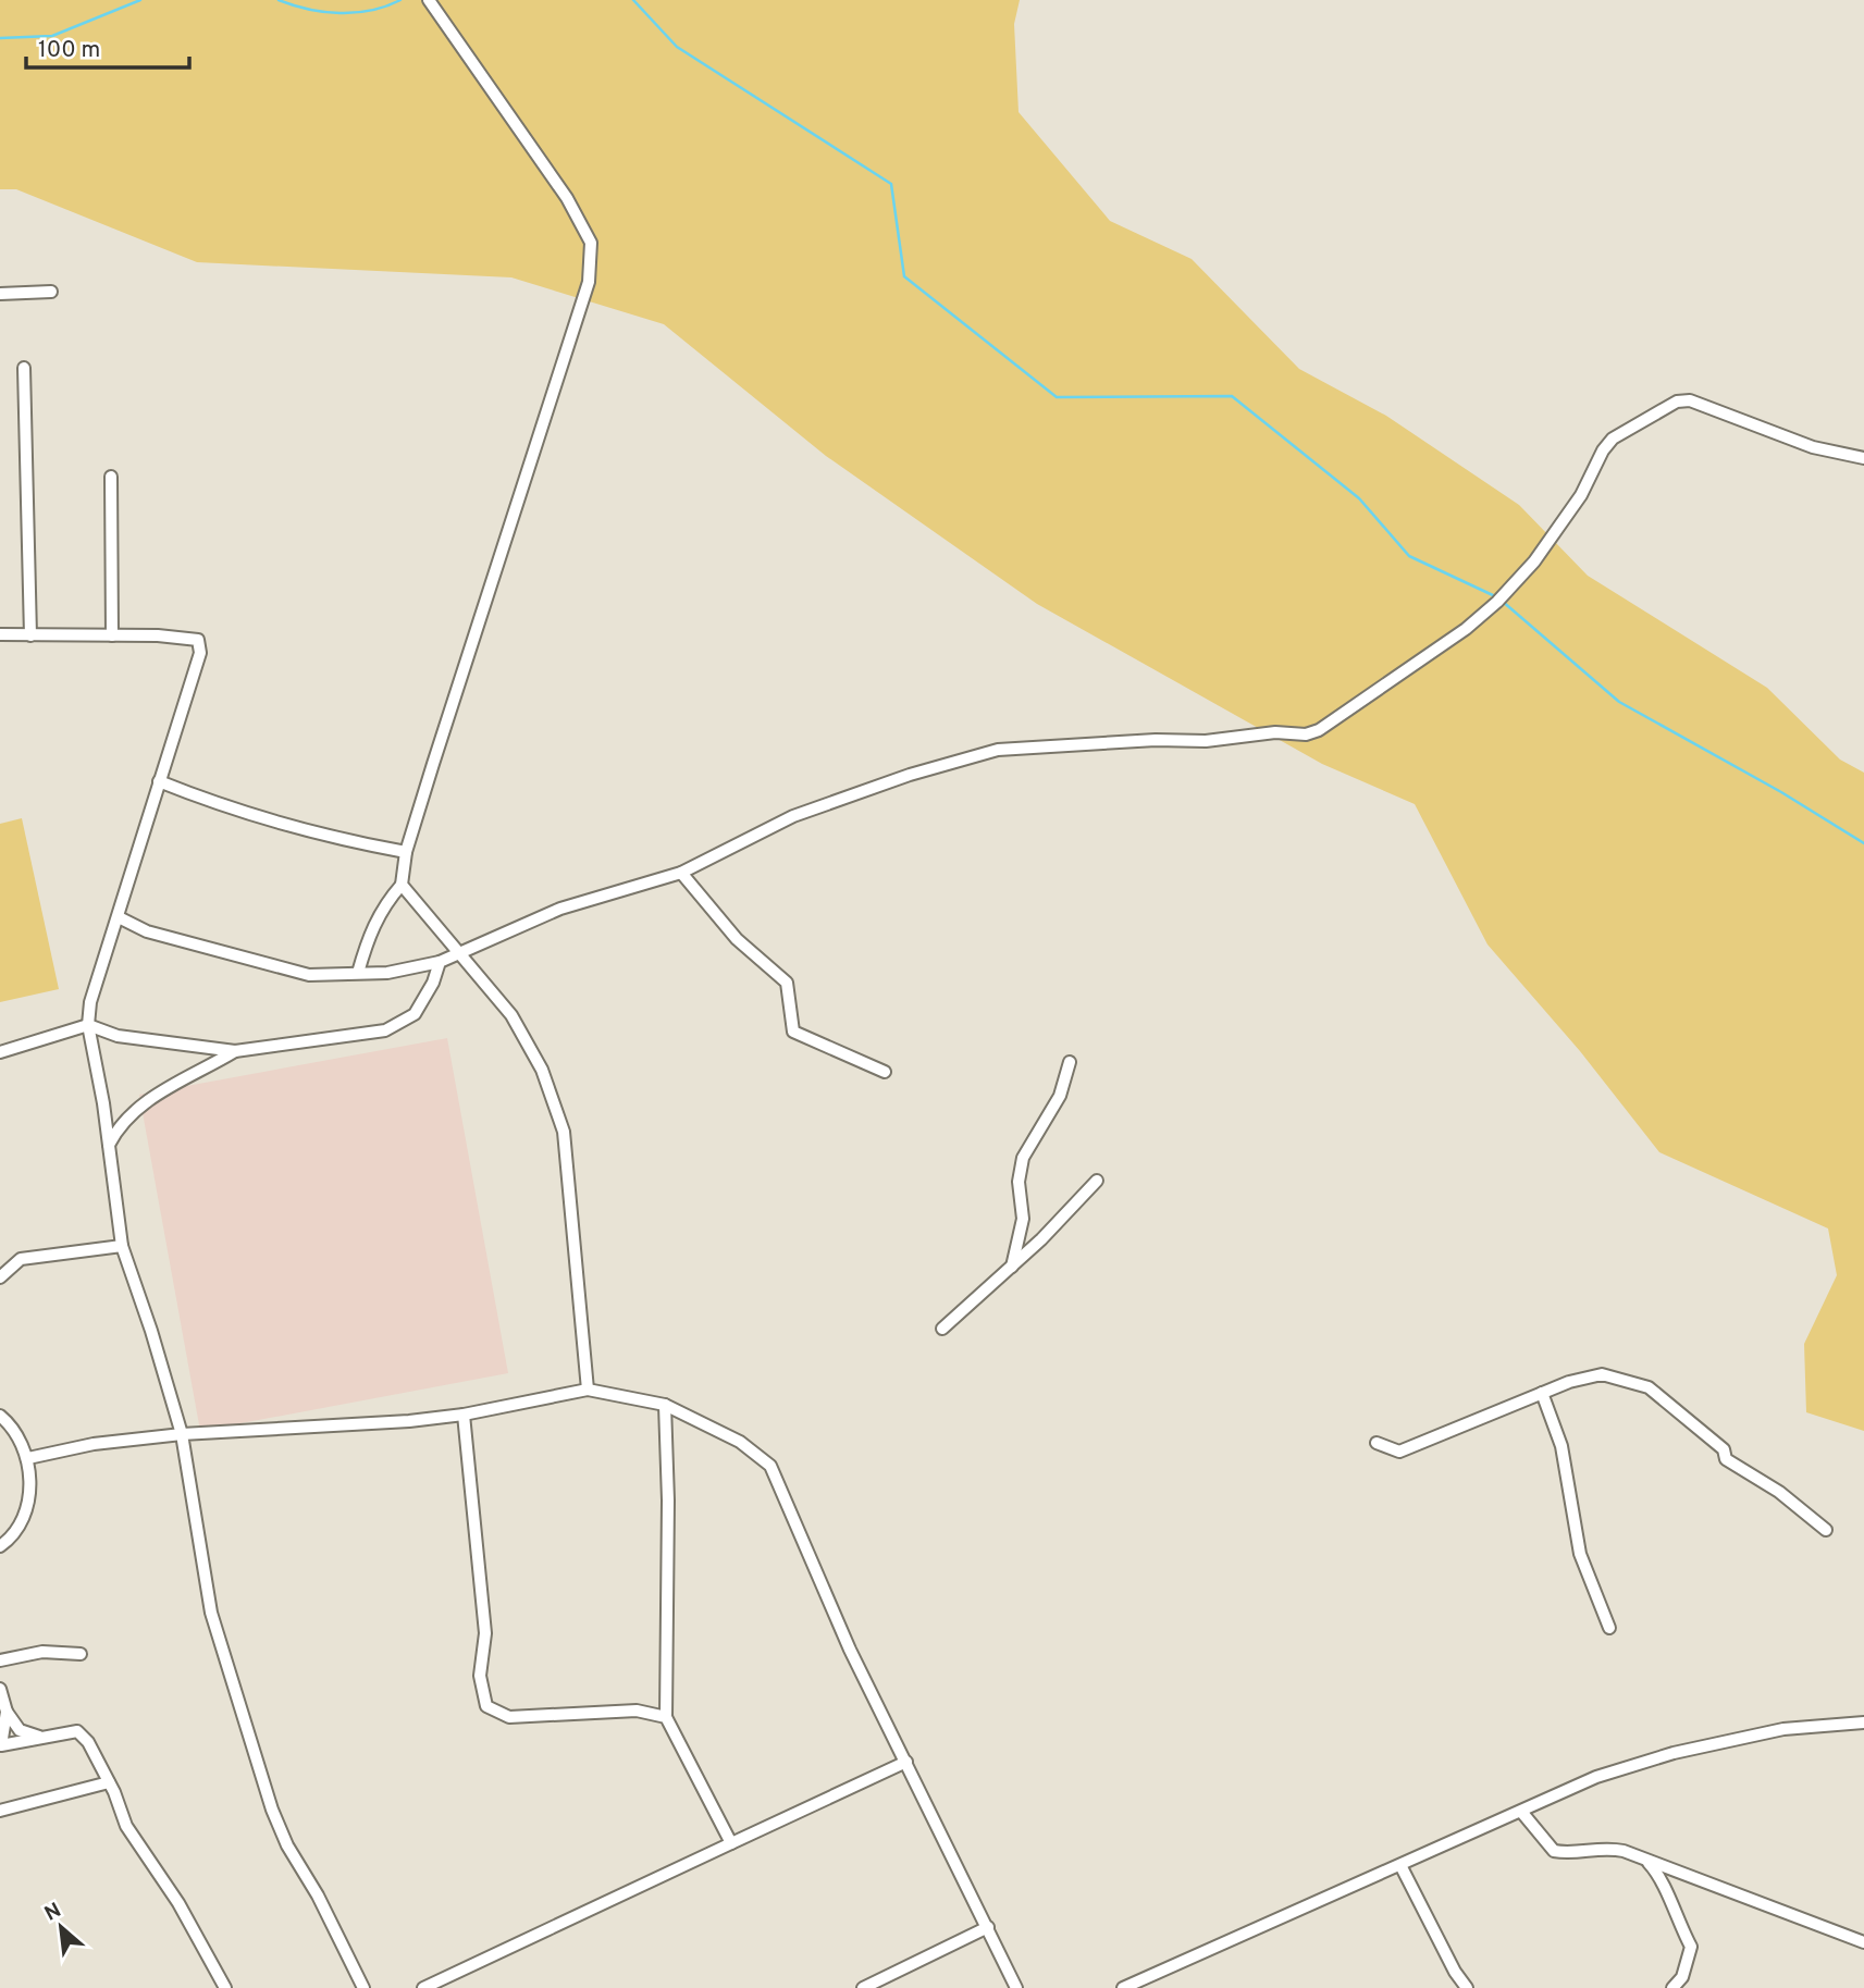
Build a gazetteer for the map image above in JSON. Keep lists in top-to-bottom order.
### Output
{
  "scale_bar": "100 m",
  "north": "top left"
}
